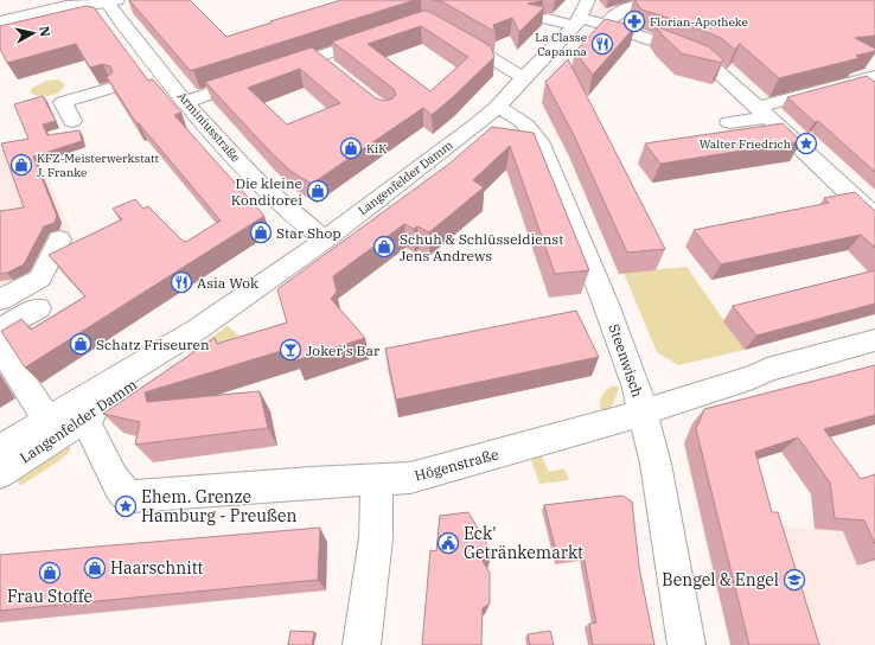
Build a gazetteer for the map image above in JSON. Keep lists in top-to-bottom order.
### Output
{
  "streets": {
    "street": [
      "Arminiusstraße",
      "Langenfelder Damm",
      "Steenwisch",
      "Högenstraße"
    ]
  },
  "crossings": [
    ["Arminiusstraße", "Langenfelder Damm"],
    ["Langenfelder Damm", "Steenwisch"],
    ["Langenfelder Damm", "Högenstraße"],
    ["Steenwisch", "Högenstraße"]
  ],
  "places": {
    "pharmacy": ["Florian-Apotheke"],
    "restaurant": ["La Classe Capanna", "Asia Wok"],
    "place": ["Walter Friedrich", "Ehem. Grenze Hamburg - Preußen"],
    "shop": [
      "KiK",
      "KFZ-Meisterwerkstatt J. Franke",
      "Die kleine Konditorei",
      "Star Shop",
      "Schuh & Schlüsseldienst Jens Andrews",
      "Schatz Friseuren",
      "Haarschnitt",
      "Frau Stoffe"
    ],
    "bar": ["Joker's Bar"],
    "public building": ["Eck' Getränkemarkt"],
    "school or university": ["Bengel & Engel"]
  },
  "north": "right"
}
